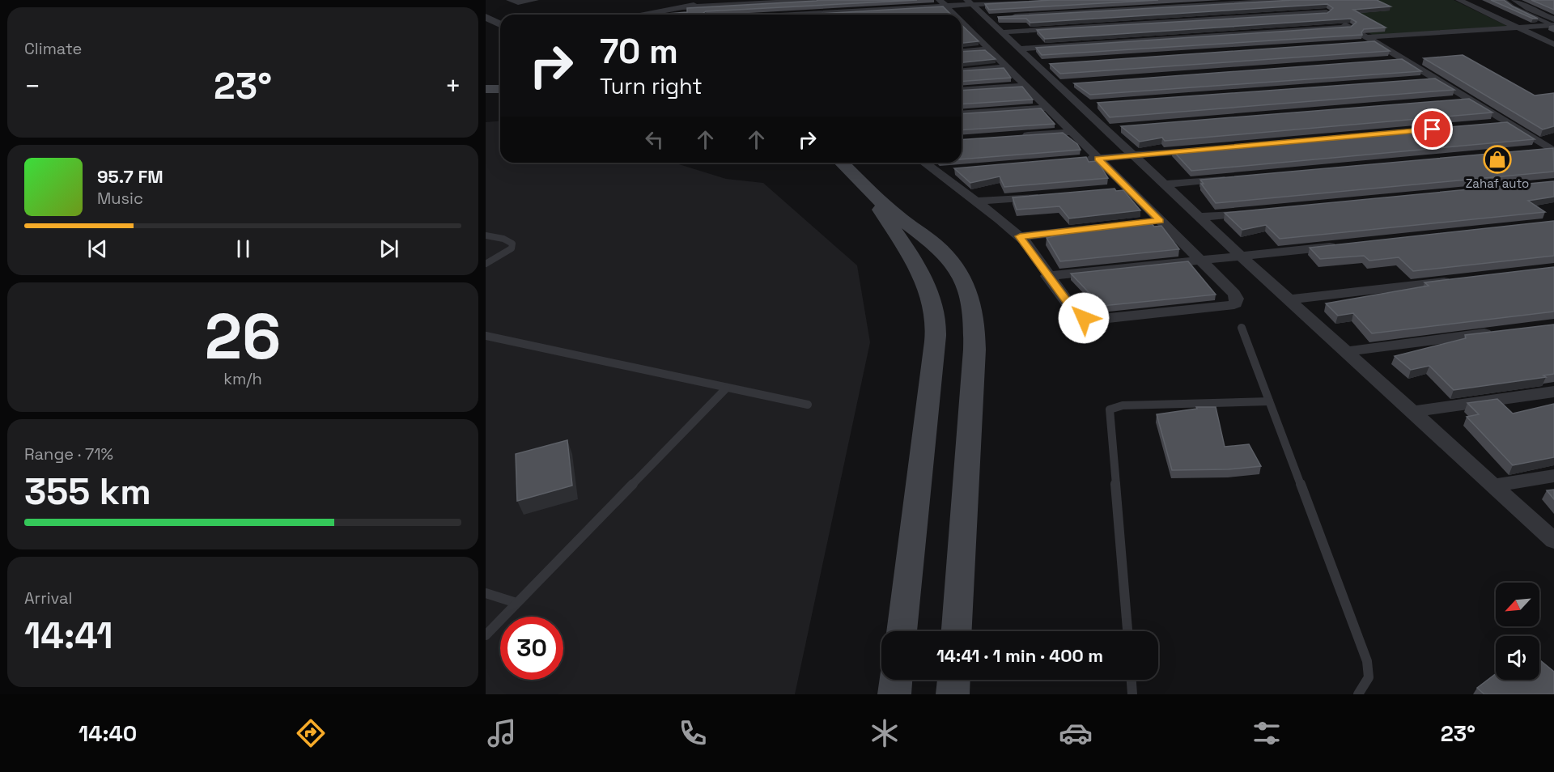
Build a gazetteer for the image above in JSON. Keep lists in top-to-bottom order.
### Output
{
  "places": {
    "shop": ["Zahaf auto"]
  },
  "north": "bottom left",
  "page": {
    "tile": [
      "Climate",
      ["26", "km/h"],
      ["Range · 71%", "355 km"],
      ["Arrival", "14:41"]
    ],
    "turn": ["70 m", "Turn right"],
    "heat": ["−", "23°", "+"],
    "song": ["95.7 FM", "Music"],
    "limit": "30",
    "trip": "14:41 · 1 min · 400 m",
    "tabs": ["14:40", "23°"]
  }
}
